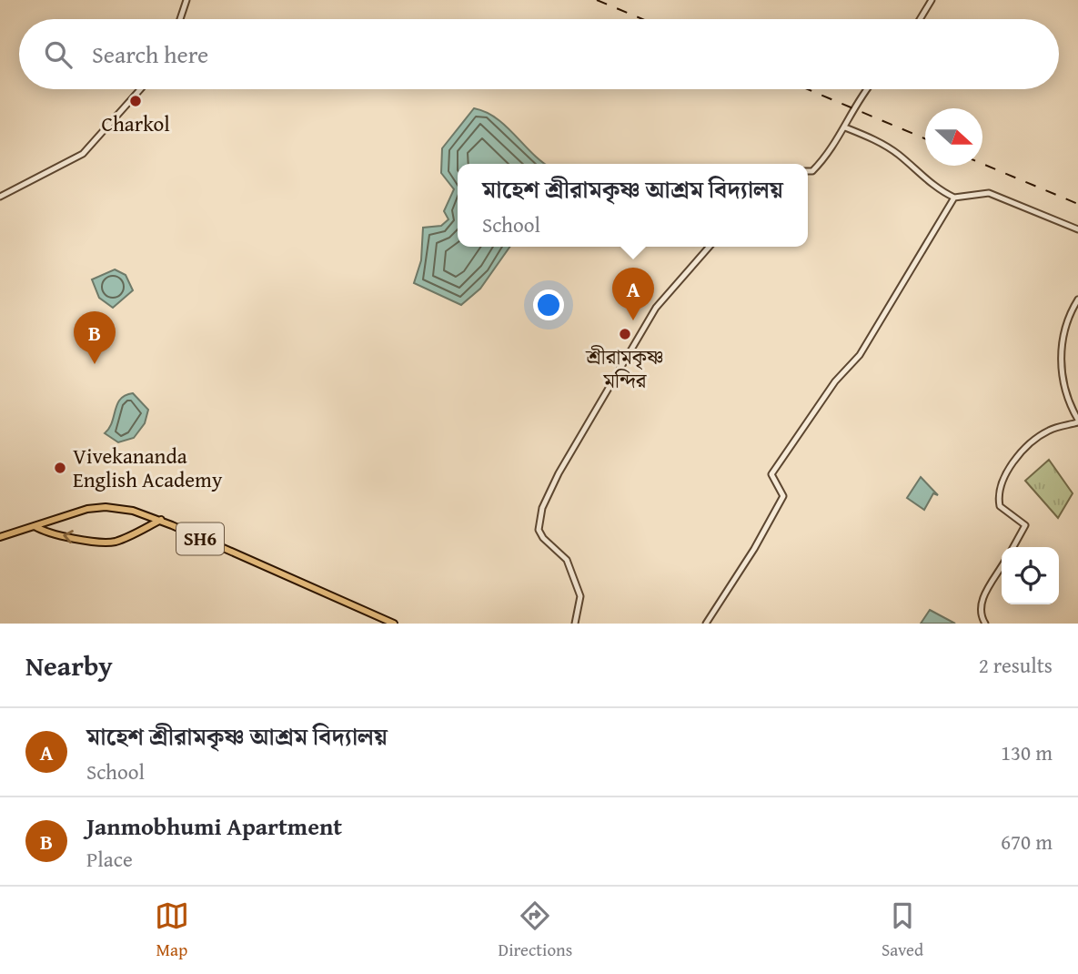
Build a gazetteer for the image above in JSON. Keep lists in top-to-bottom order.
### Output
{
  "streets": {
    "main road": ["SH6"]
  },
  "places": ["Charkol", "শ্রীরামকৃষ্ণ মন্দির", "Vivekananda English Academy"],
  "north": "right",
  "page": {
    "search": "Search here",
    "popup": ["মাহেশ শ্রীরামকৃষ্ণ আশ্রম বিদ্যালয়", "School"],
    "pins": ["A", "B"],
    "heading": ["Nearby", "2 results"],
    "list": [
      {
        "mark": "A",
        "name": "মাহেশ শ্রীরামকৃষ্ণ আশ্রম বিদ্যালয়",
        "note": "School",
        "value": "130 m"
      },
      {
        "mark": "B",
        "name": "Janmobhumi Apartment",
        "note": "Place",
        "value": "670 m"
      }
    ],
    "nav": ["Map", "Directions", "Saved"]
  }
}
